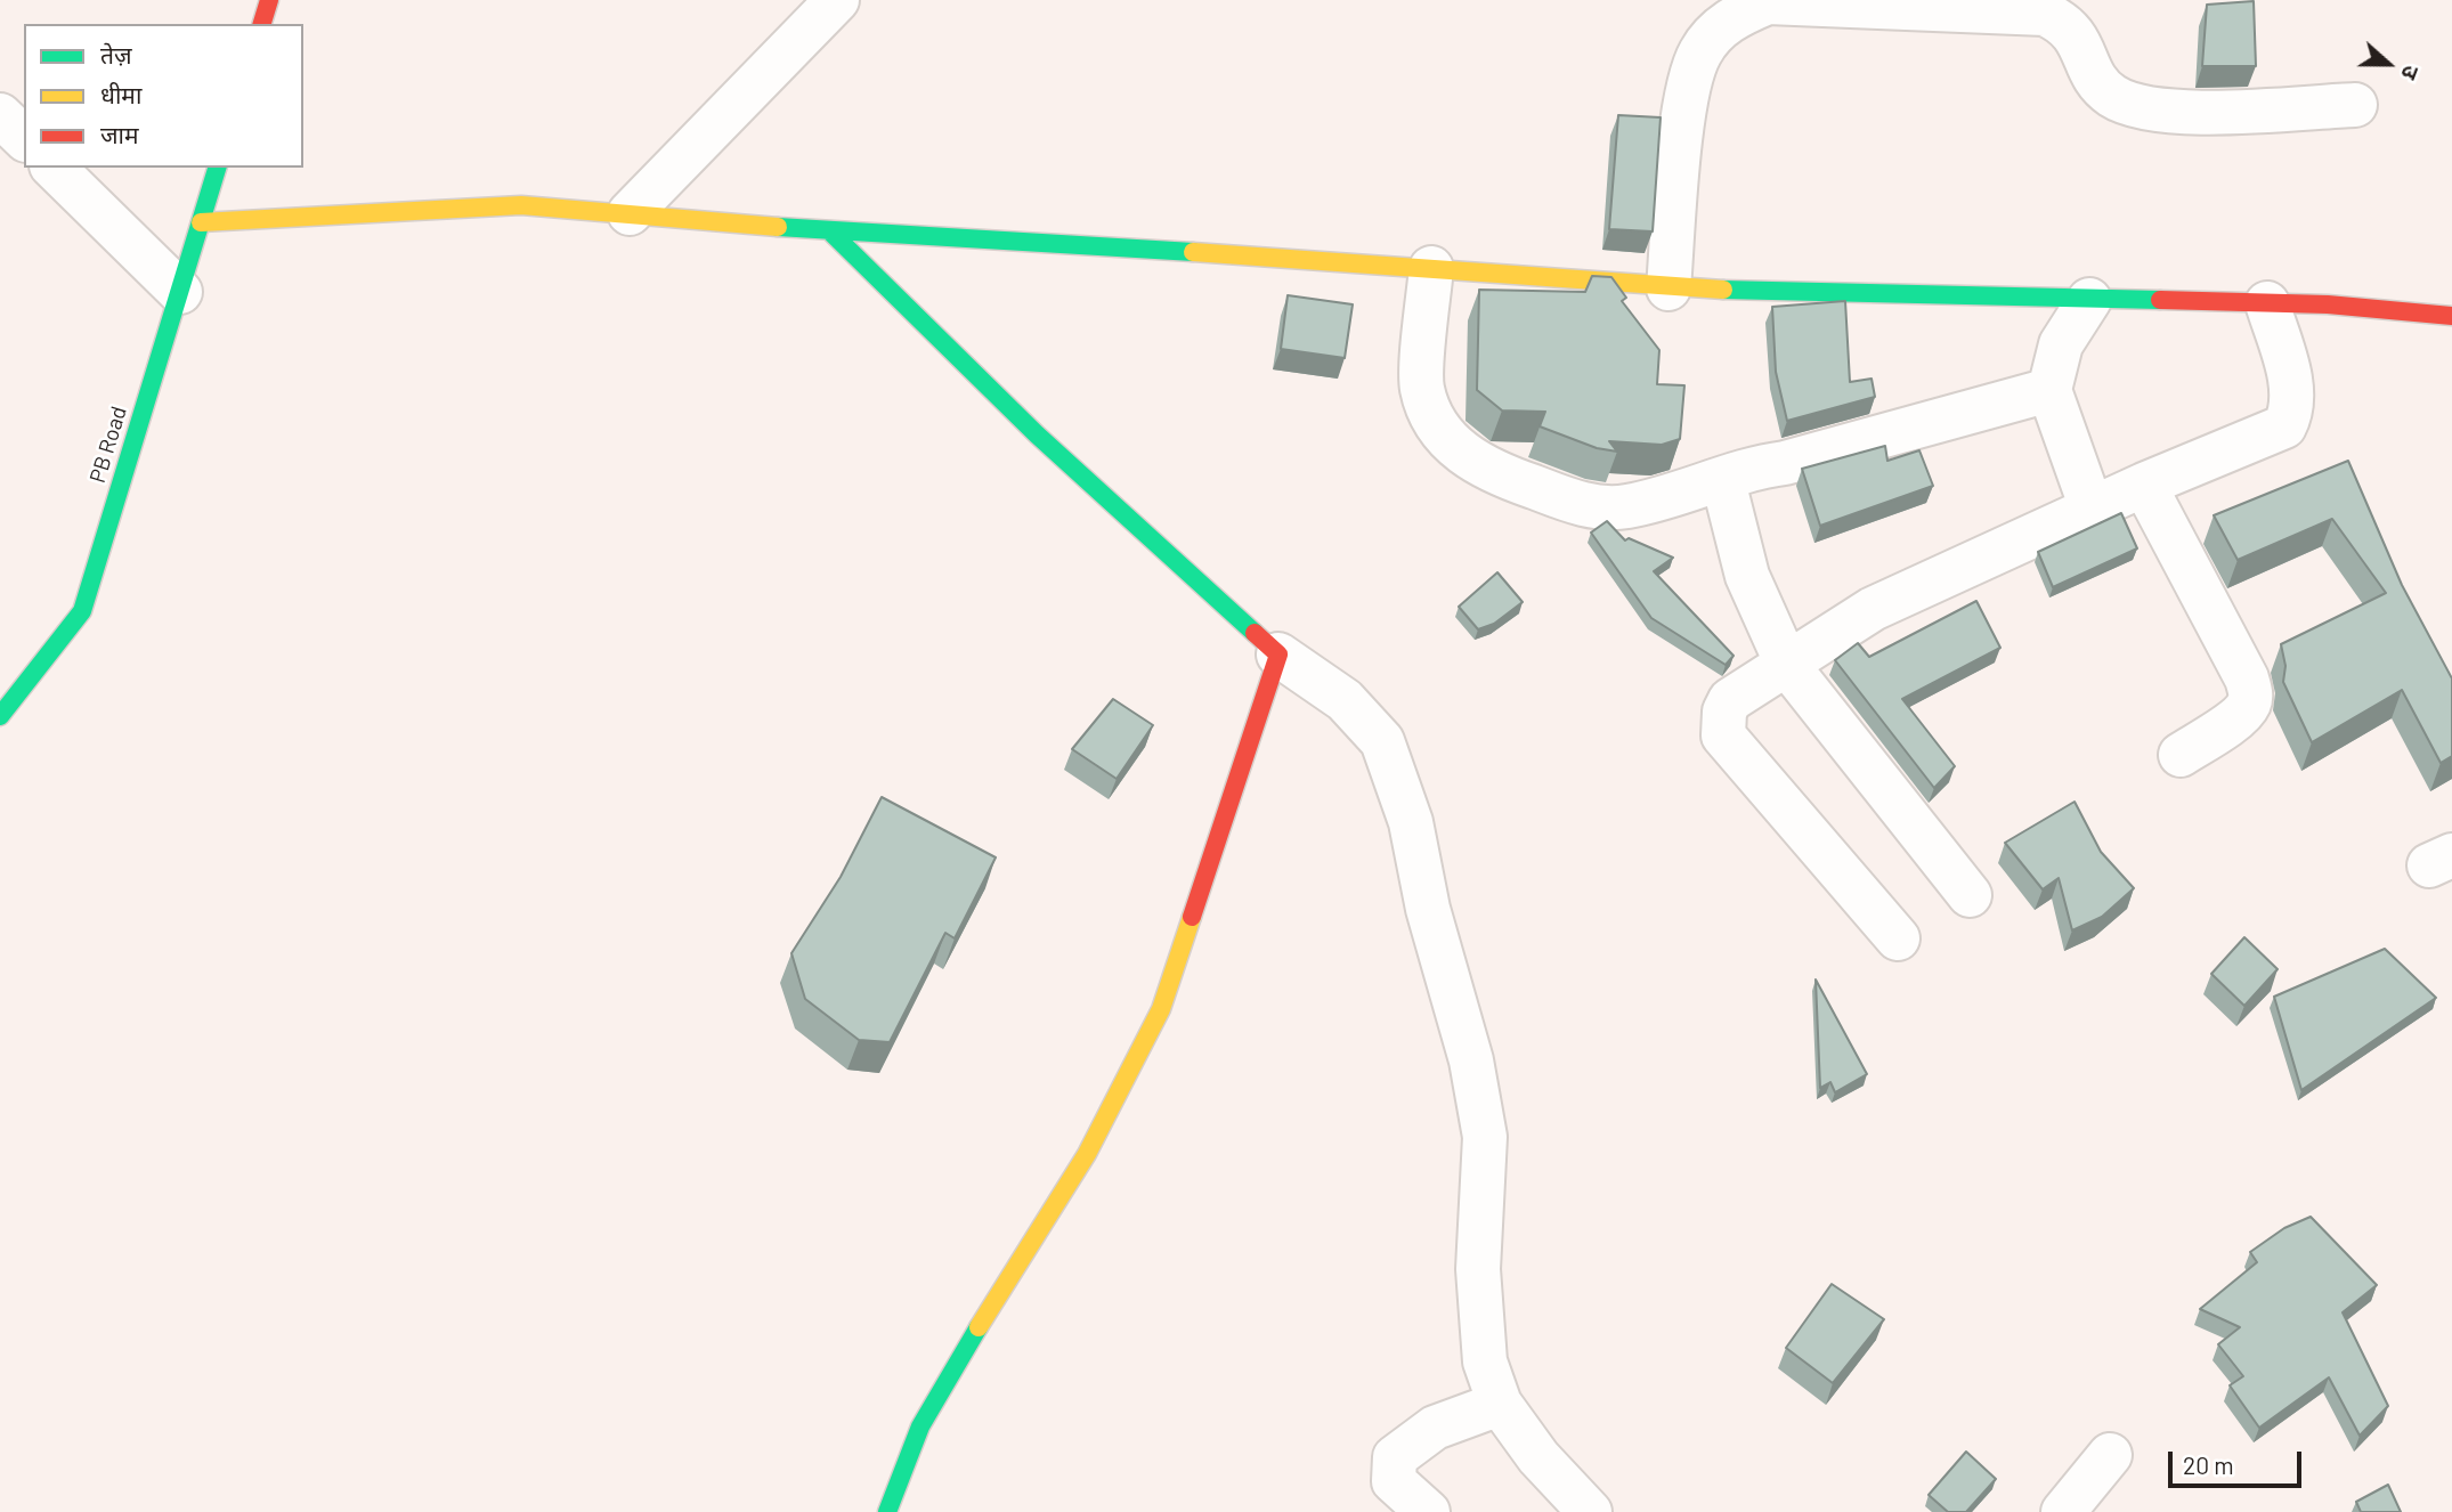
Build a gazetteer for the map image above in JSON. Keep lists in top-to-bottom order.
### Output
{
  "streets": {
    "street": ["PB Road"]
  },
  "legend": ["तेज़", "धीमा", "जाम"],
  "scale_bar": "20 m",
  "north": "right"
}
